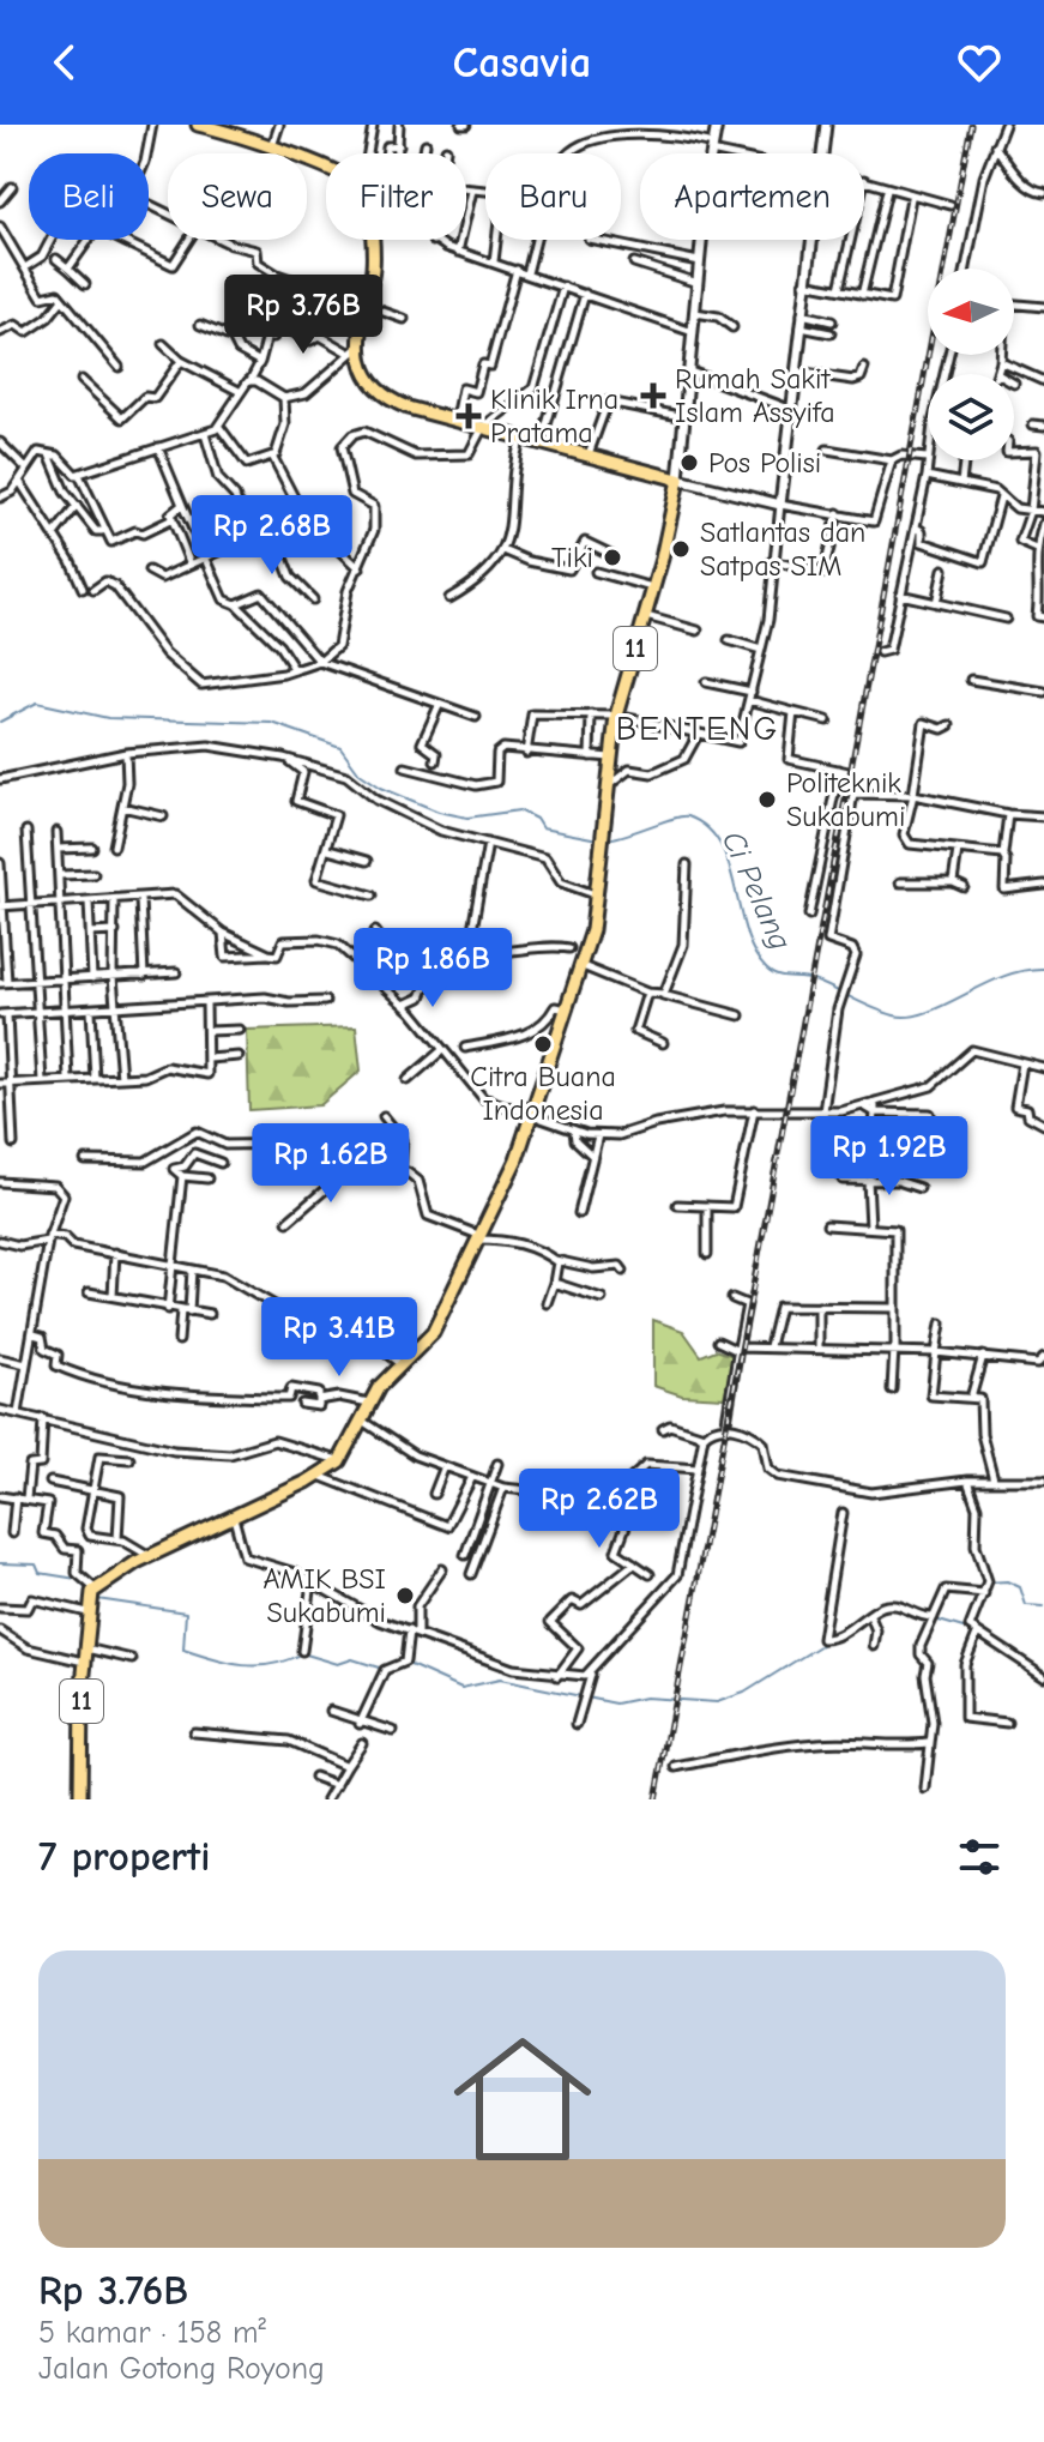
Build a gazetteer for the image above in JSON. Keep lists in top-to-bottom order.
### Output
{
  "streets": {
    "highway": ["11"]
  },
  "districts": ["BENTENG"],
  "water": ["Ci Pelang"],
  "places": {
    "health": ["Rumah Sakit Islam Assyifa", "Klinik Irna Pratama"],
    "other": [
      "Pos Polisi",
      "Satlantas dan Satpas SIM",
      "Tiki",
      "Politeknik Sukabumi",
      "Citra Buana Indonesia",
      "AMIK BSI Sukabumi"
    ]
  },
  "north": "left",
  "page": {
    "header": "Casavia",
    "chip": [
      "Beli",
      "Sewa",
      "Filter",
      "Baru",
      "Apartemen"
    ],
    "price": [
      "Rp 3.76B",
      "Rp 2.68B",
      "Rp 1.86B",
      "Rp 1.92B",
      "Rp 1.62B",
      "Rp 3.41B",
      "Rp 2.62B"
    ],
    "heading": "7 properti",
    "list": [
      {
        "name": "Rp 3.76B",
        "note": "5 kamar · 158 m² · Jalan Gotong Royong"
      }
    ]
  }
}
